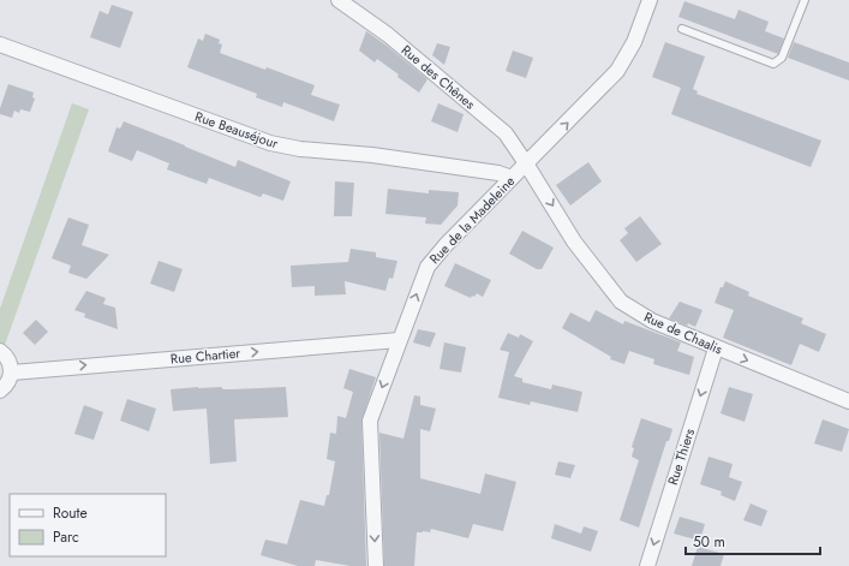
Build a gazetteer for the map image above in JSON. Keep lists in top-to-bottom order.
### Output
{
  "streets": {
    "street": [
      "Rue des Chênes",
      "Rue Beauséjour",
      "Rue de la Madeleine",
      "Rue de Chaalis",
      "Rue Chartier",
      "Rue Thiers"
    ]
  },
  "crossings": [
    ["Rue des Chênes", "Rue de la Madeleine"],
    ["Rue des Chênes", "Rue de Chaalis"],
    ["Rue Beauséjour", "Rue de la Madeleine"],
    ["Rue de la Madeleine", "Rue de Chaalis"],
    ["Rue de la Madeleine", "Rue Chartier"],
    ["Rue de Chaalis", "Rue Thiers"]
  ],
  "one_way": ["Rue de Chaalis", "Rue Chartier", "Rue Thiers"],
  "legend": ["Route", "Parc"],
  "scale_bar": "50 m"
}
